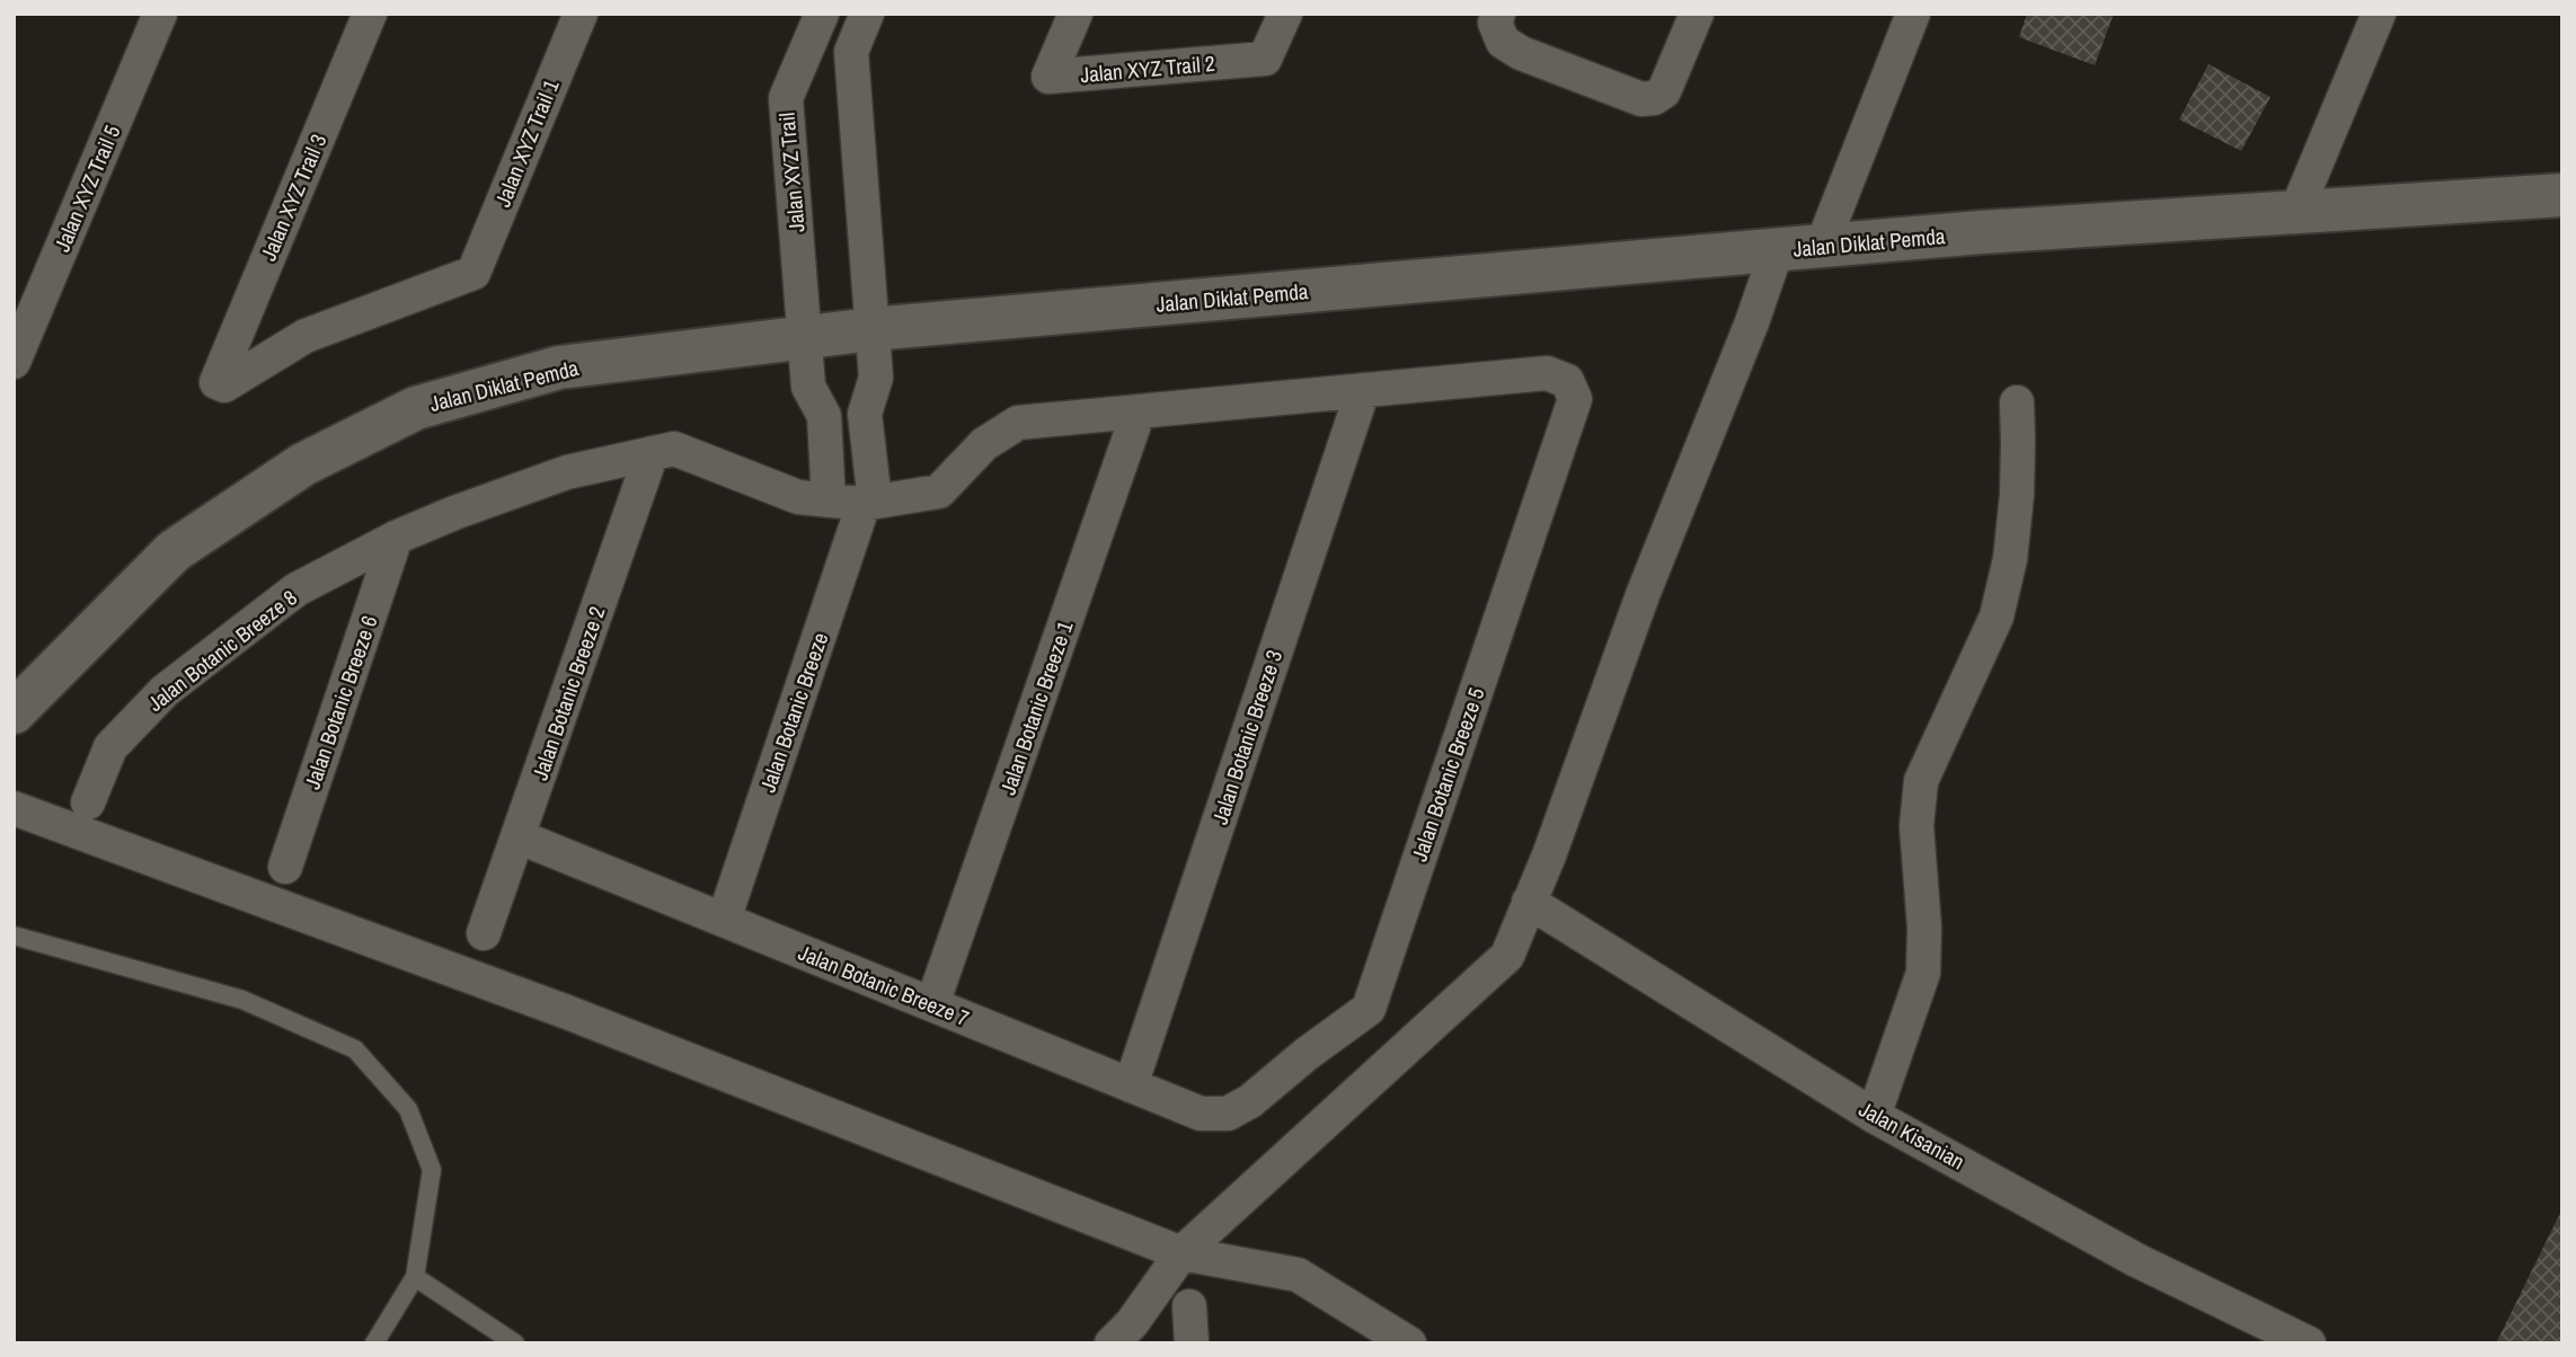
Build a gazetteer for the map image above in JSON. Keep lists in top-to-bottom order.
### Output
{
  "streets": {
    "street": [
      "Jalan XYZ Trail 2",
      "Jalan XYZ Trail 1",
      "Jalan XYZ Trail",
      "Jalan XYZ Trail 5",
      "Jalan XYZ Trail 3",
      "Jalan Diklat Pemda",
      "Jalan Botanic Breeze 8",
      "Jalan Botanic Breeze 2",
      "Jalan Botanic Breeze 6",
      "Jalan Botanic Breeze 1",
      "Jalan Botanic Breeze",
      "Jalan Botanic Breeze 3",
      "Jalan Botanic Breeze 5",
      "Jalan Botanic Breeze 7",
      "Jalan Kisanian"
    ]
  },
  "crossings": [
    ["Jalan XYZ Trail 1", "Jalan XYZ Trail 3"],
    ["Jalan XYZ Trail", "Jalan Diklat Pemda"],
    ["Jalan Diklat Pemda", "Jalan Botanic Breeze"],
    ["Jalan Botanic Breeze 8", "Jalan Botanic Breeze 2"],
    ["Jalan Botanic Breeze 8", "Jalan Botanic Breeze 6"],
    ["Jalan Botanic Breeze 8", "Jalan Botanic Breeze 1"],
    ["Jalan Botanic Breeze 8", "Jalan Botanic Breeze"],
    ["Jalan Botanic Breeze 8", "Jalan Botanic Breeze 3"],
    ["Jalan Botanic Breeze 8", "Jalan Botanic Breeze 5"],
    ["Jalan Botanic Breeze 2", "Jalan Botanic Breeze 7"],
    ["Jalan Botanic Breeze 1", "Jalan Botanic Breeze 7"],
    ["Jalan Botanic Breeze", "Jalan Botanic Breeze 7"],
    ["Jalan Botanic Breeze 3", "Jalan Botanic Breeze 7"],
    ["Jalan Botanic Breeze 5", "Jalan Botanic Breeze 7"]
  ]
}
